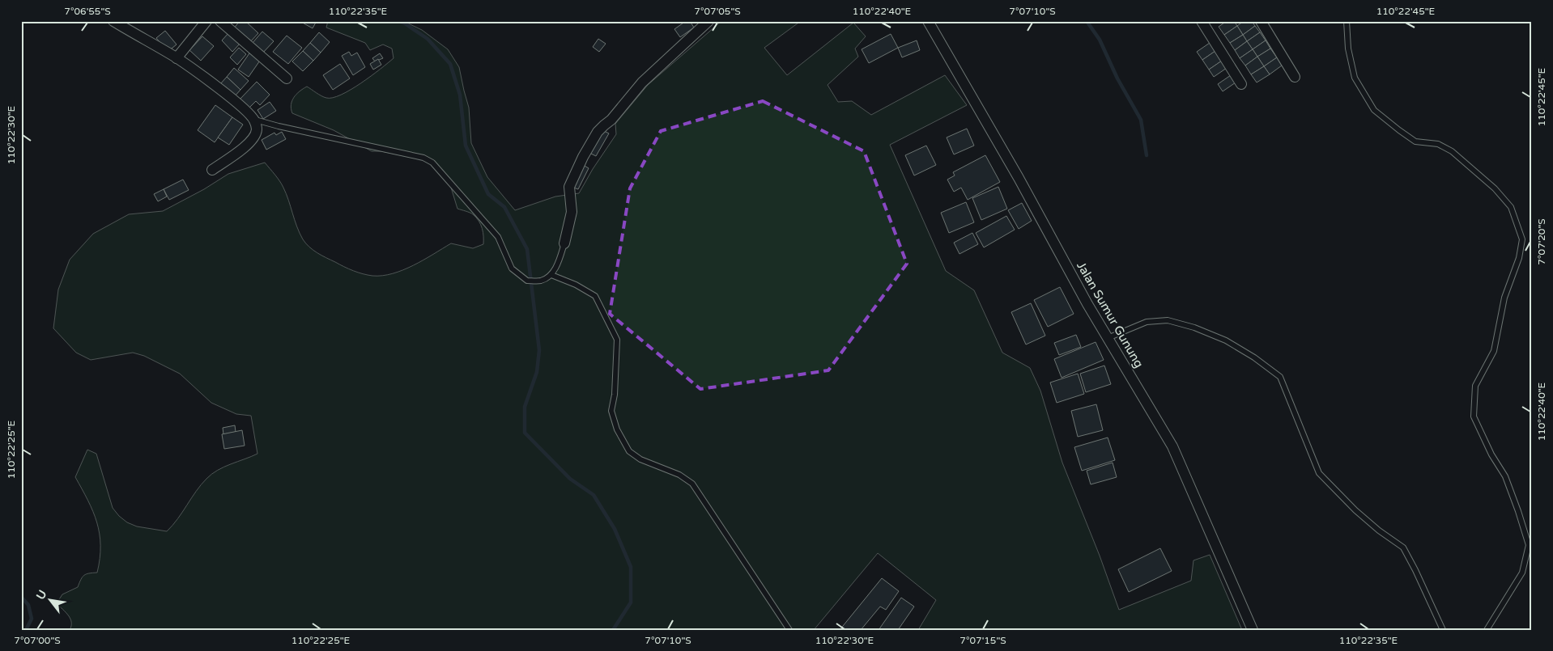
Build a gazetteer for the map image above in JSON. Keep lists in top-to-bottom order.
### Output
{
  "streets": {
    "street": ["Jalan Sumur Gunung"]
  },
  "north": "top left",
  "coordinates": [
    "7°06'55\"S",
    "110°22'35\"E",
    "7°07'05\"S",
    "110°22'40\"E",
    "7°07'10\"S",
    "110°22'45\"E",
    "110°22'30\"E",
    "7°07'20\"S",
    "110°22'25\"E",
    "7°07'00\"S",
    "7°07'15\"S"
  ]
}
